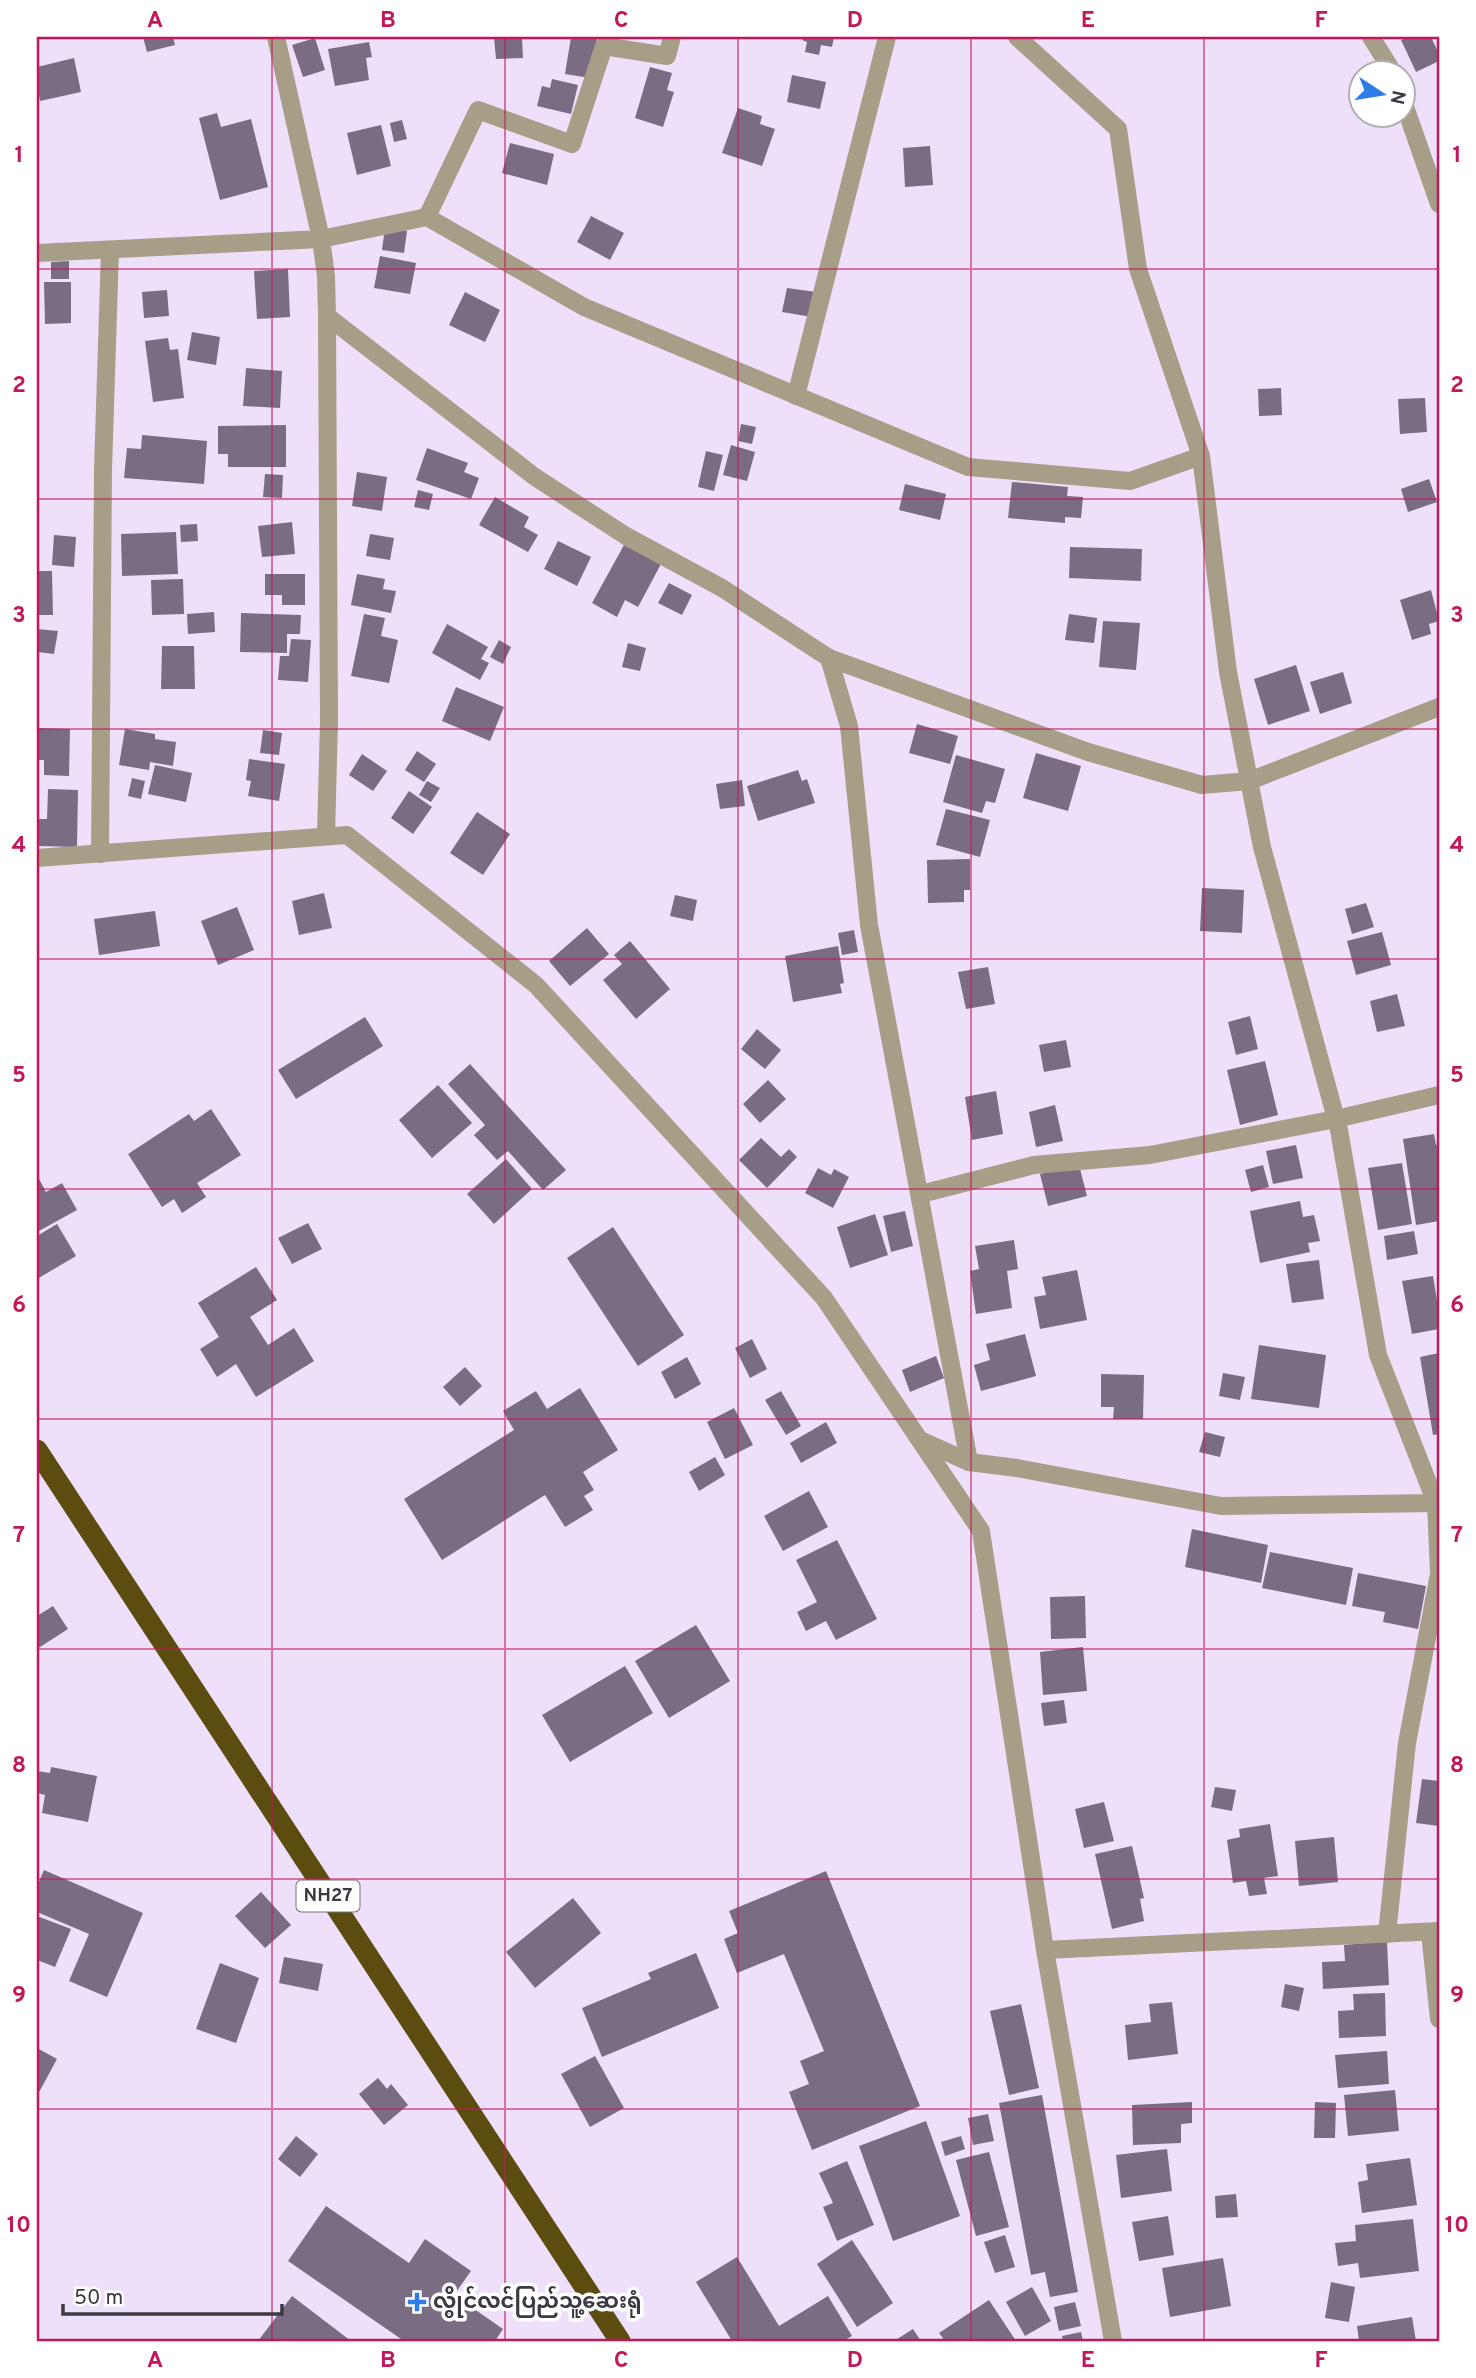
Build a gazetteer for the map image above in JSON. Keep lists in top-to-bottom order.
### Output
{
  "streets": {
    "highway": ["NH27"]
  },
  "places": {
    "health": ["လွိုင်လင်ပြည်သူ့ဆေးရုံ"]
  },
  "scale_bar": "50 m",
  "north": "right",
  "grid": {
    "columns": [
      "A",
      "B",
      "C",
      "D",
      "E",
      "F"
    ],
    "rows": [
      "1",
      "2",
      "3",
      "4",
      "5",
      "6",
      "7",
      "8",
      "9",
      "10"
    ]
  }
}
